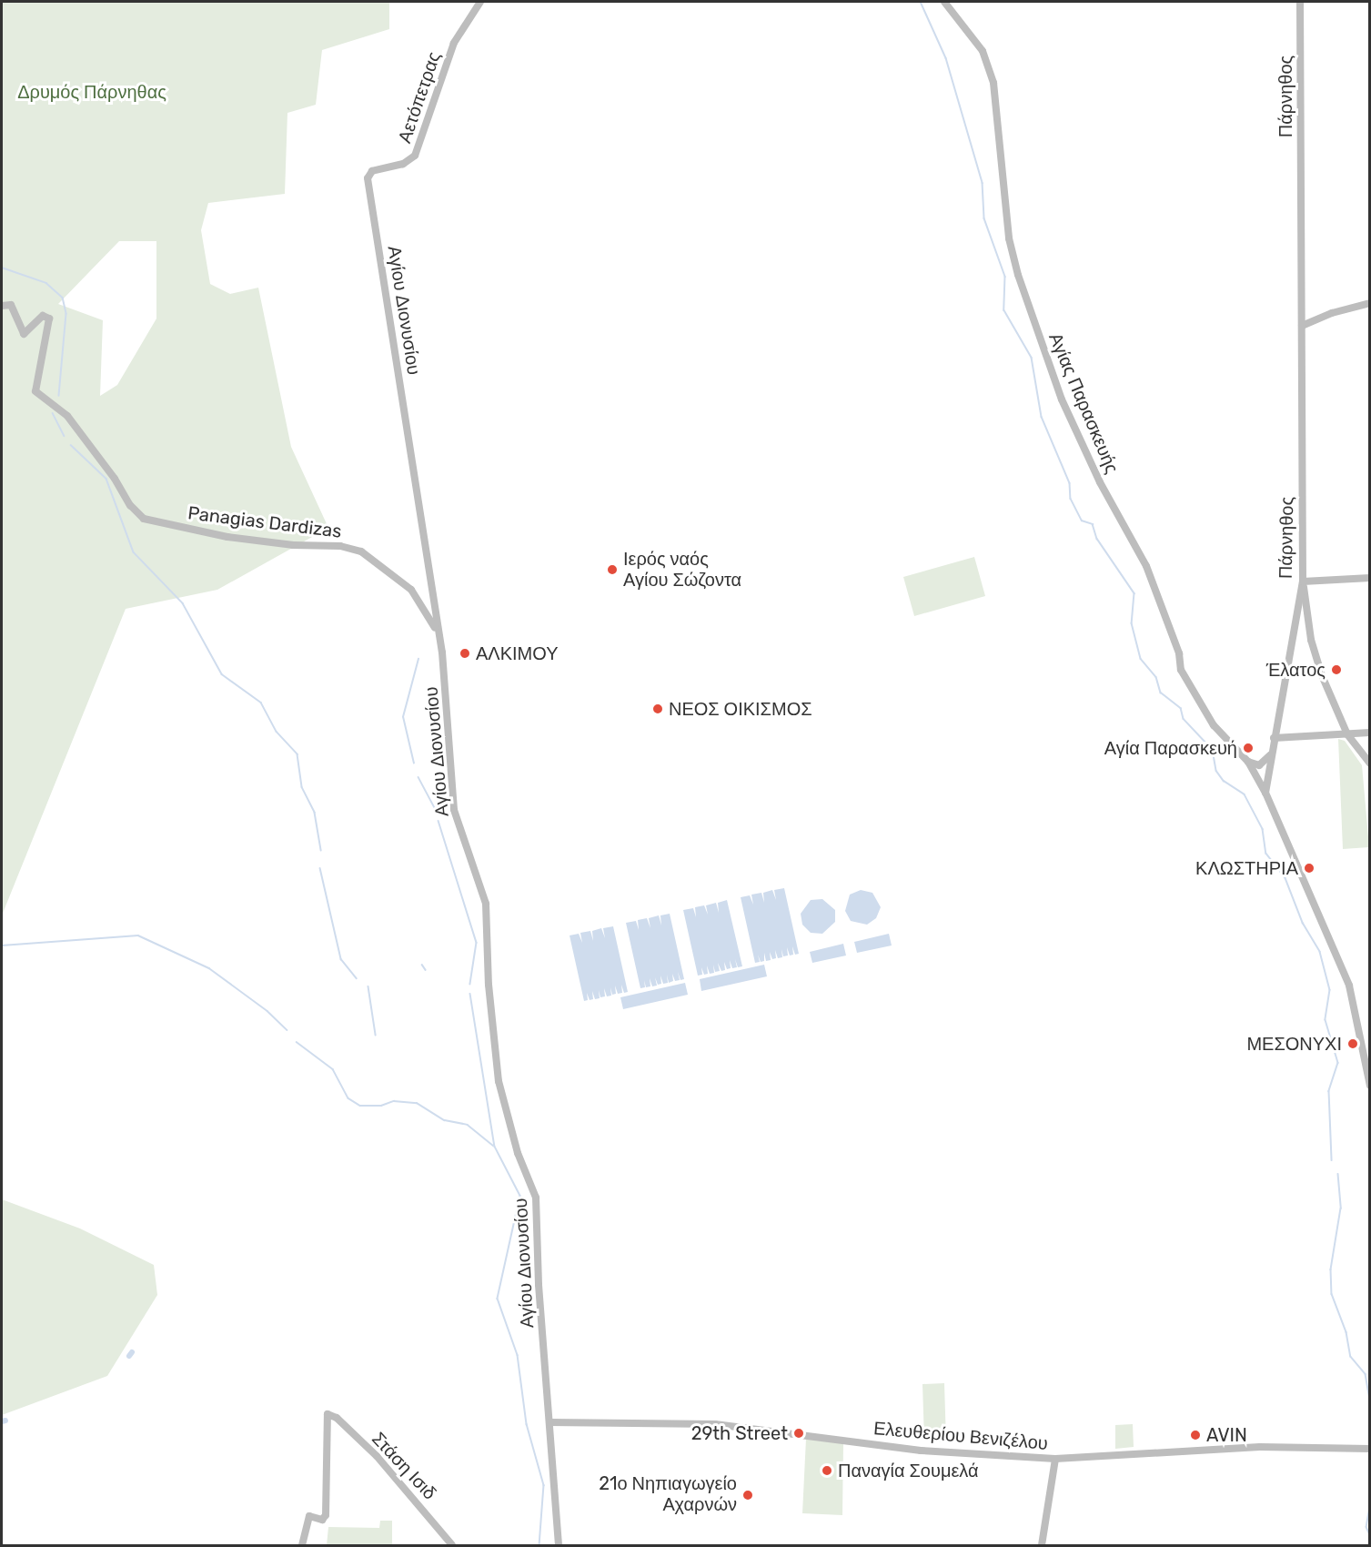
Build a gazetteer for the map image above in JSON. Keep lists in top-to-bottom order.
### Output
{
  "streets": {
    "street": [
      "Πάρνηθος",
      "Αετόπετρας",
      "Αγίου Διονυσίου",
      "Αγίας Παρασκευής",
      "Panagias Dardizas",
      "Ελευθερίου Βενιζέλου",
      "Στάση Ισιδ"
    ]
  },
  "crossings": [
    ["Πάρνηθος", "Αγίας Παρασκευής"],
    ["Αετόπετρας", "Αγίου Διονυσίου"],
    ["Αγίου Διονυσίου", "Panagias Dardizas"],
    ["Αγίου Διονυσίου", "Ελευθερίου Βενιζέλου"]
  ],
  "parks": ["Δρυμός Πάρνηθας"],
  "places": [
    "Ιερός ναός Αγίου Σώζοντα",
    "ΑΛΚΙΜΟΥ",
    "Έλατος",
    "ΝΕΟΣ ΟΙΚΙΣΜΟΣ",
    "Αγία Παρασκευή",
    "ΚΛΩΣΤΗΡΙΑ",
    "ΜΕΣΟΝΥΧΙ",
    "29th Street",
    "AVIN",
    "Παναγία Σουμελά",
    "21ο Νηπιαγωγείο Αχαρνών"
  ]
}
